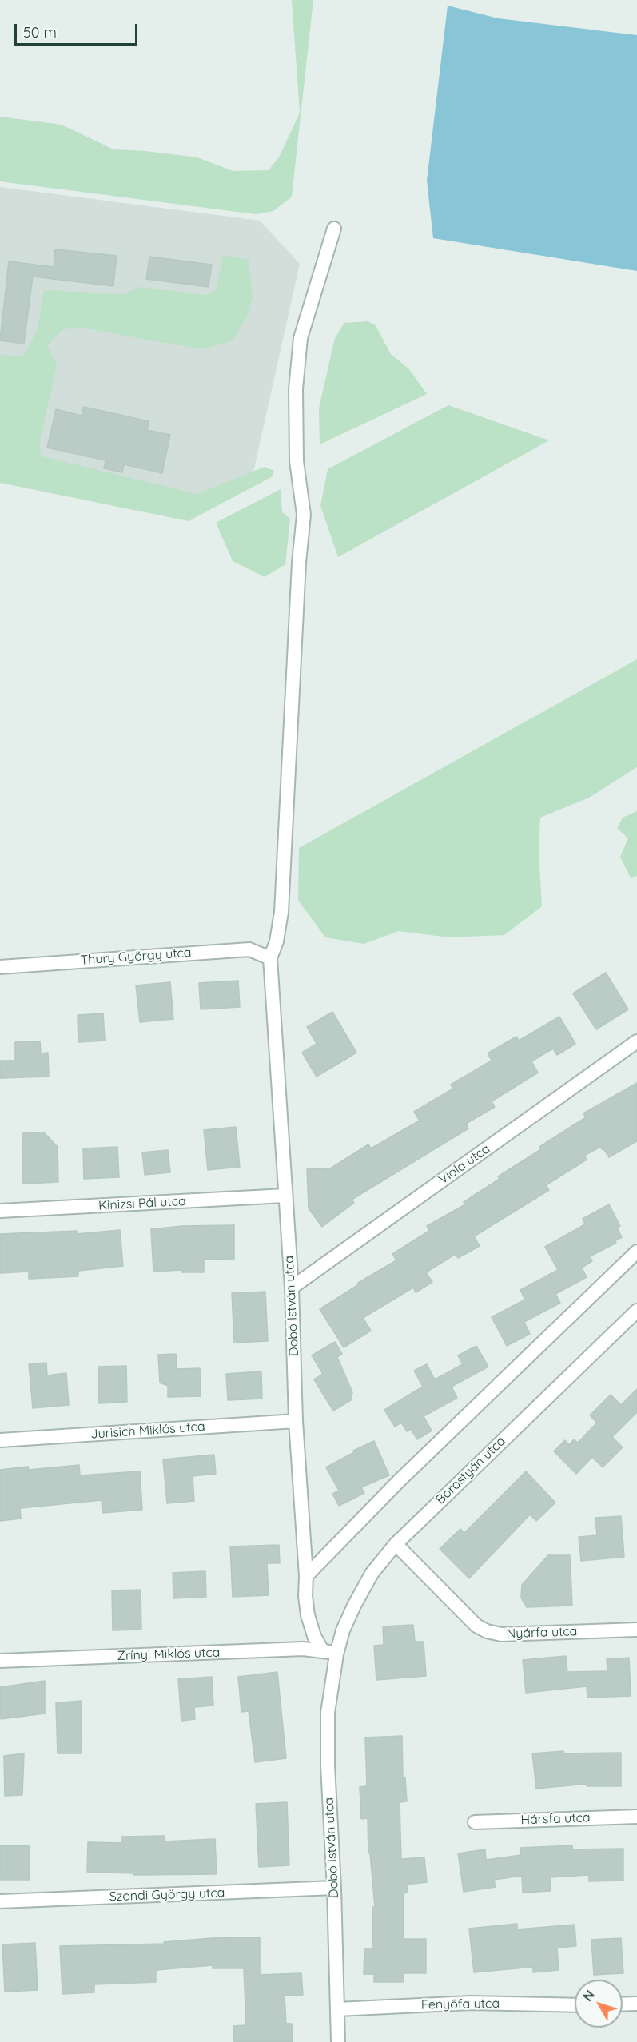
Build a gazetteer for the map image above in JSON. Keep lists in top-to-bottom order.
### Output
{
  "streets": {
    "street": [
      "Thury György utca",
      "Viola utca",
      "Kinizsi Pál utca",
      "Dobó István utca",
      "Jurisich Miklós utca",
      "Borostyán utca",
      "Nyárfa utca",
      "Zrínyi Miklós utca",
      "Hársfa utca",
      "Szondi György utca",
      "Fenyőfa utca"
    ]
  },
  "crossings": [
    ["Thury György utca", "Dobó István utca"],
    ["Viola utca", "Dobó István utca"],
    ["Kinizsi Pál utca", "Dobó István utca"],
    ["Dobó István utca", "Jurisich Miklós utca"],
    ["Dobó István utca", "Borostyán utca"],
    ["Dobó István utca", "Zrínyi Miklós utca"],
    ["Dobó István utca", "Szondi György utca"],
    ["Dobó István utca", "Fenyőfa utca"],
    ["Borostyán utca", "Nyárfa utca"],
    ["Borostyán utca", "Zrínyi Miklós utca"]
  ],
  "scale_bar": "50 m",
  "north": "top left"
}
